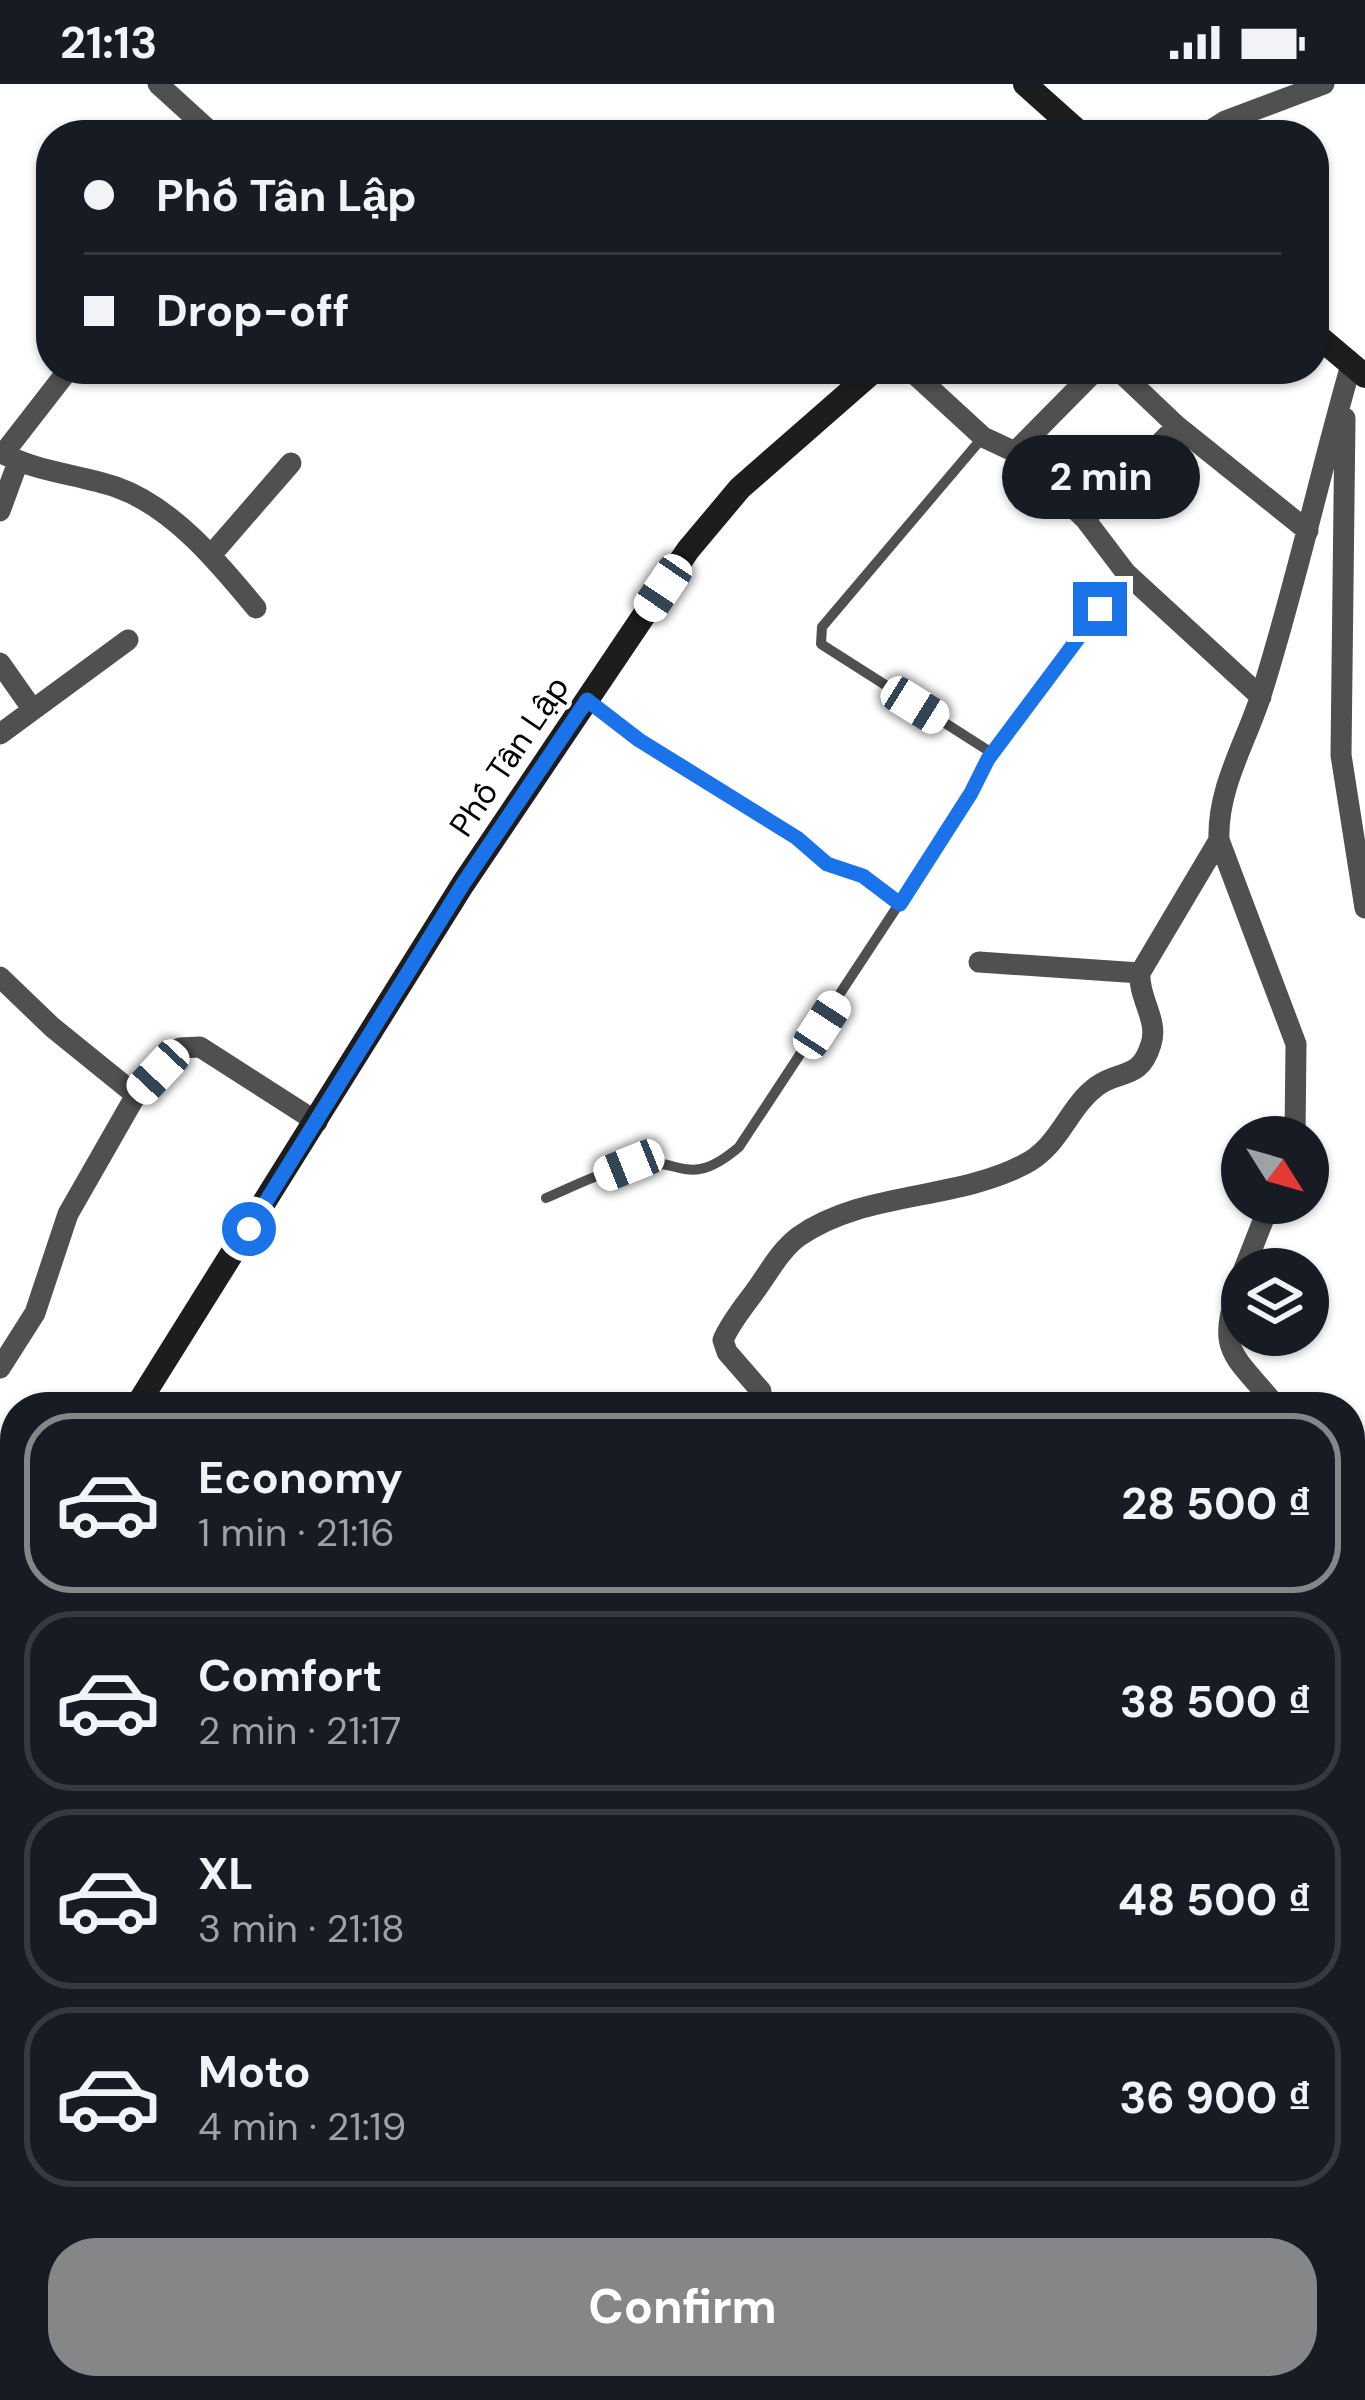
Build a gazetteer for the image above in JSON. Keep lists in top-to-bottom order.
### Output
{
  "streets": {
    "main road": ["Phố Tân Lập"]
  },
  "north": "bottom right",
  "page": {
    "status": "21:13",
    "banner": ["Phố Tân Lập", "Drop-off"],
    "bubble": "2 min",
    "list": [
      {
        "name": "Economy",
        "note": "1 min · 21:16",
        "value": "28 500 ₫"
      },
      {
        "name": "Comfort",
        "note": "2 min · 21:17",
        "value": "38 500 ₫"
      },
      {
        "name": "XL",
        "note": "3 min · 21:18",
        "value": "48 500 ₫"
      },
      {
        "name": "Moto",
        "note": "4 min · 21:19",
        "value": "36 900 ₫"
      }
    ],
    "buttons": "Confirm"
  }
}
